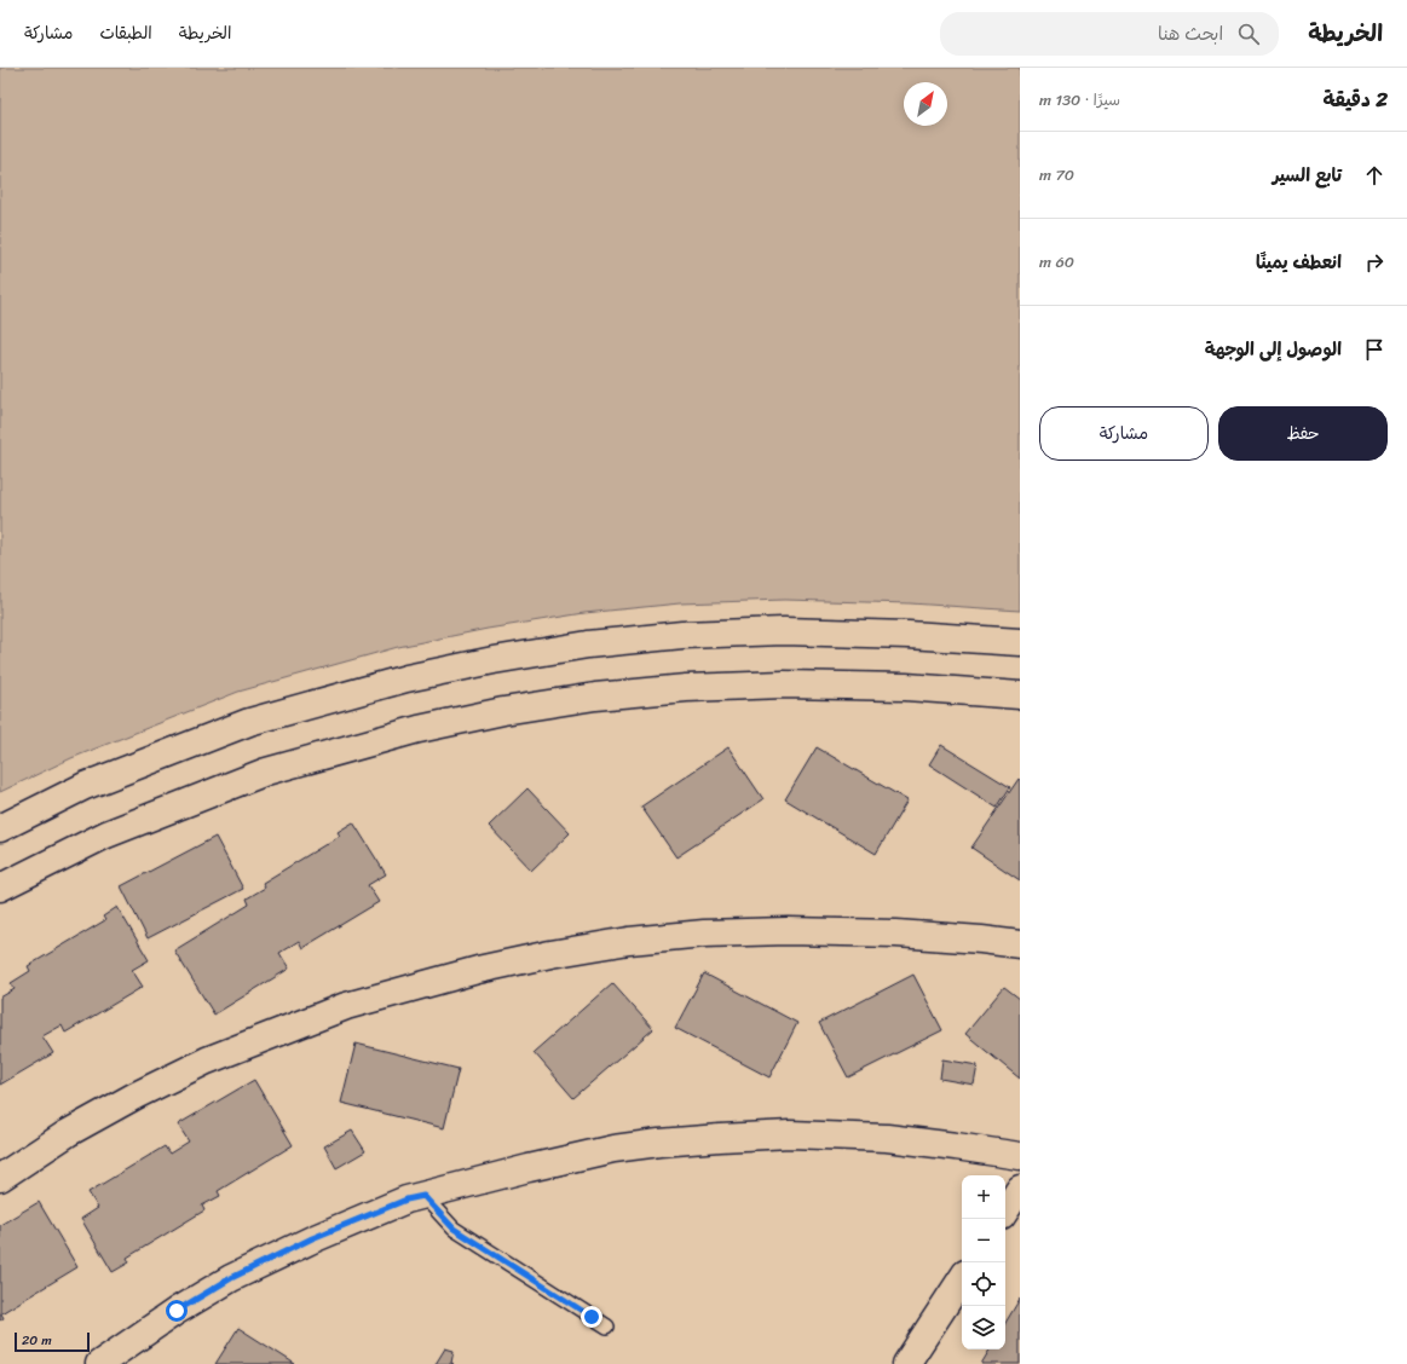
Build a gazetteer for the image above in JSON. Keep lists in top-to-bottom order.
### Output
{
  "scale_bar": "20 m",
  "north": "top right",
  "page": {
    "header": "الخريطة",
    "search": "ابحث هنا",
    "nav": ["الخريطة", "الطبقات", "مشاركة"],
    "heading": ["2 دقيقة", "سيرًا · 130 m"],
    "list": [
      ["تابع السير", "70 m"],
      ["انعطف يمينًا", "60 m"],
      "الوصول إلى الوجهة"
    ],
    "buttons": ["حفظ", "مشاركة"],
    "map_buttons": ["+", "−"],
    "scale": "20 m"
  }
}
